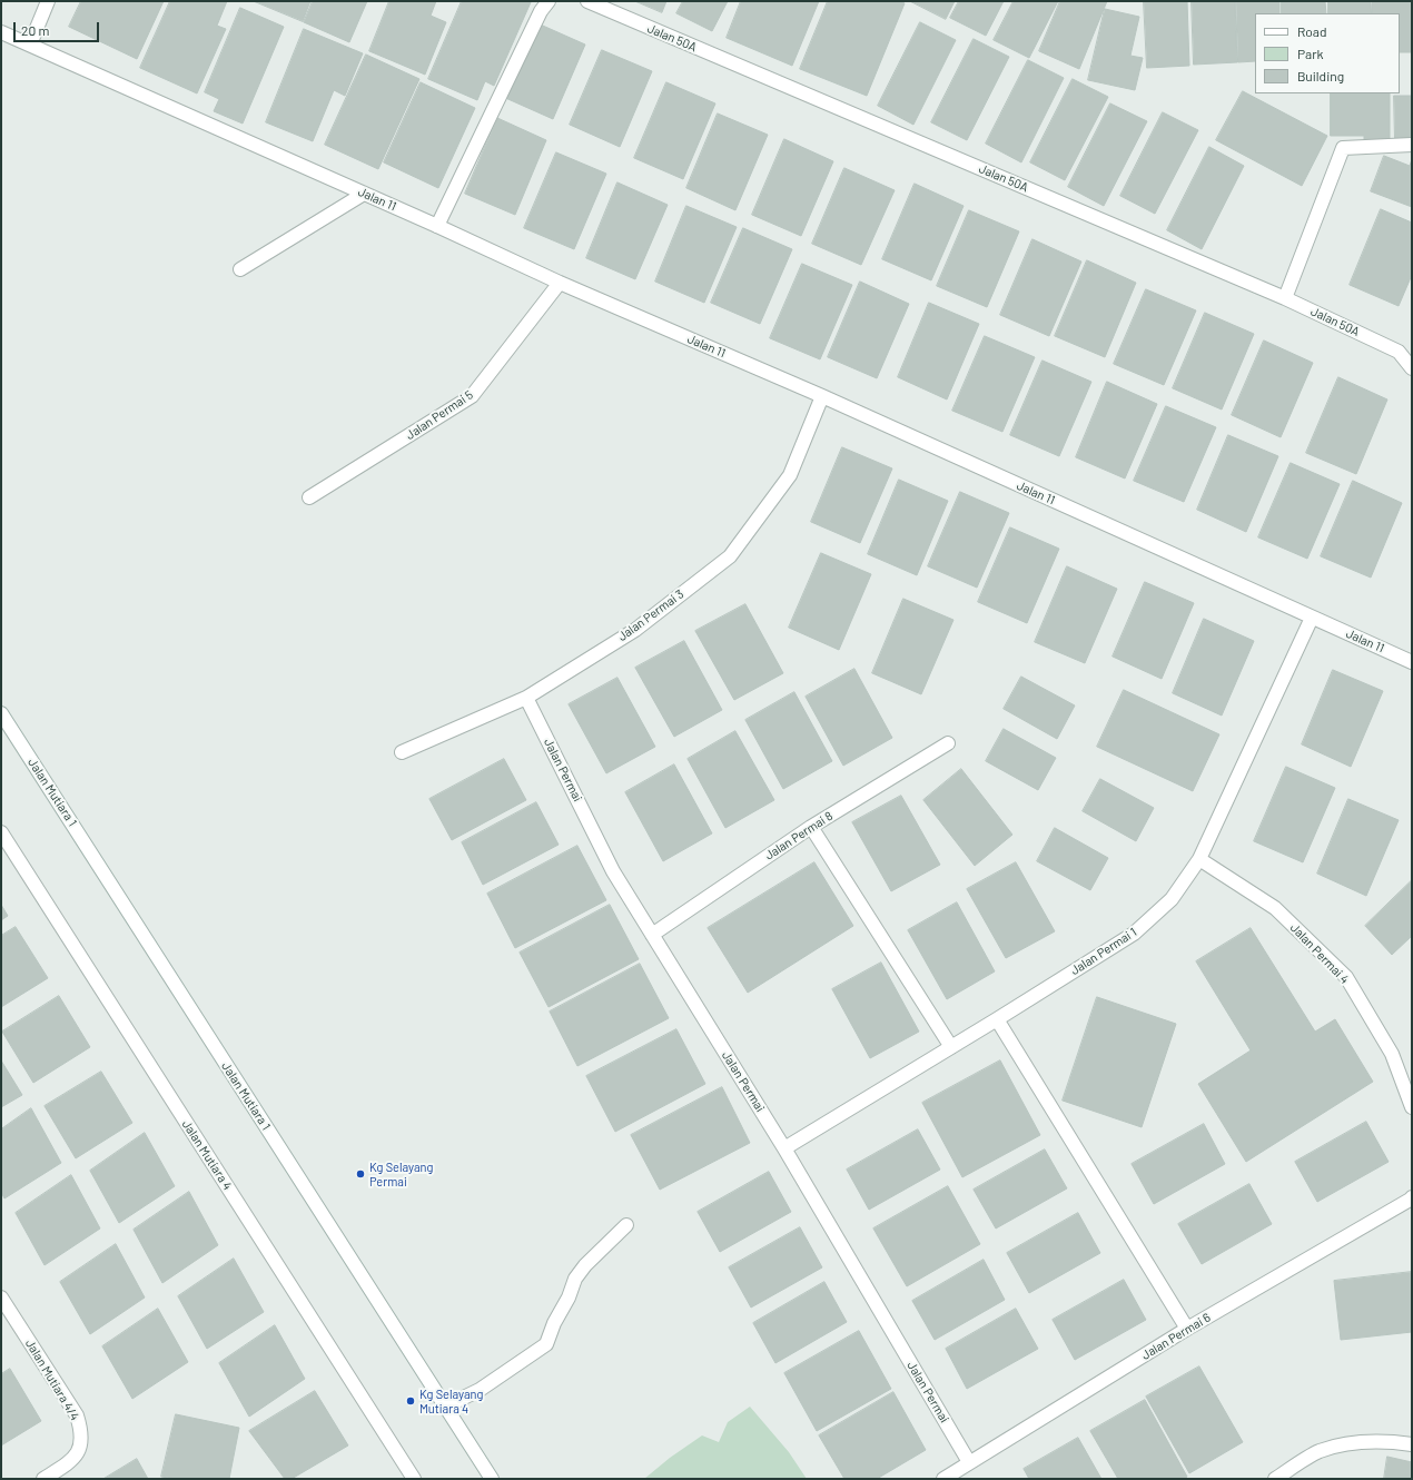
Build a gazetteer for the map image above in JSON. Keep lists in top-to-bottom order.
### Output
{
  "streets": {
    "street": [
      "Jalan 50A",
      "Jalan 11",
      "Jalan Permai 5",
      "Jalan Permai 3",
      "Jalan Permai",
      "Jalan Mutiara 1",
      "Jalan Permai 8",
      "Jalan Permai 1",
      "Jalan Permai 4",
      "Jalan Mutiara 4",
      "Jalan Permai 6",
      "Jalan Mutiara 4/4"
    ]
  },
  "crossings": [
    ["Jalan 11", "Jalan Permai 5"],
    ["Jalan 11", "Jalan Permai 3"],
    ["Jalan 11", "Jalan Permai 1"],
    ["Jalan Permai 3", "Jalan Permai"],
    ["Jalan Permai", "Jalan Permai 8"],
    ["Jalan Permai", "Jalan Permai 1"],
    ["Jalan Permai", "Jalan Permai 6"],
    ["Jalan Permai 1", "Jalan Permai 4"]
  ],
  "places": ["Kg Selayang Permai", "Kg Selayang Mutiara 4"],
  "legend": ["Road", "Park", "Building"],
  "scale_bar": "20 m"
}
